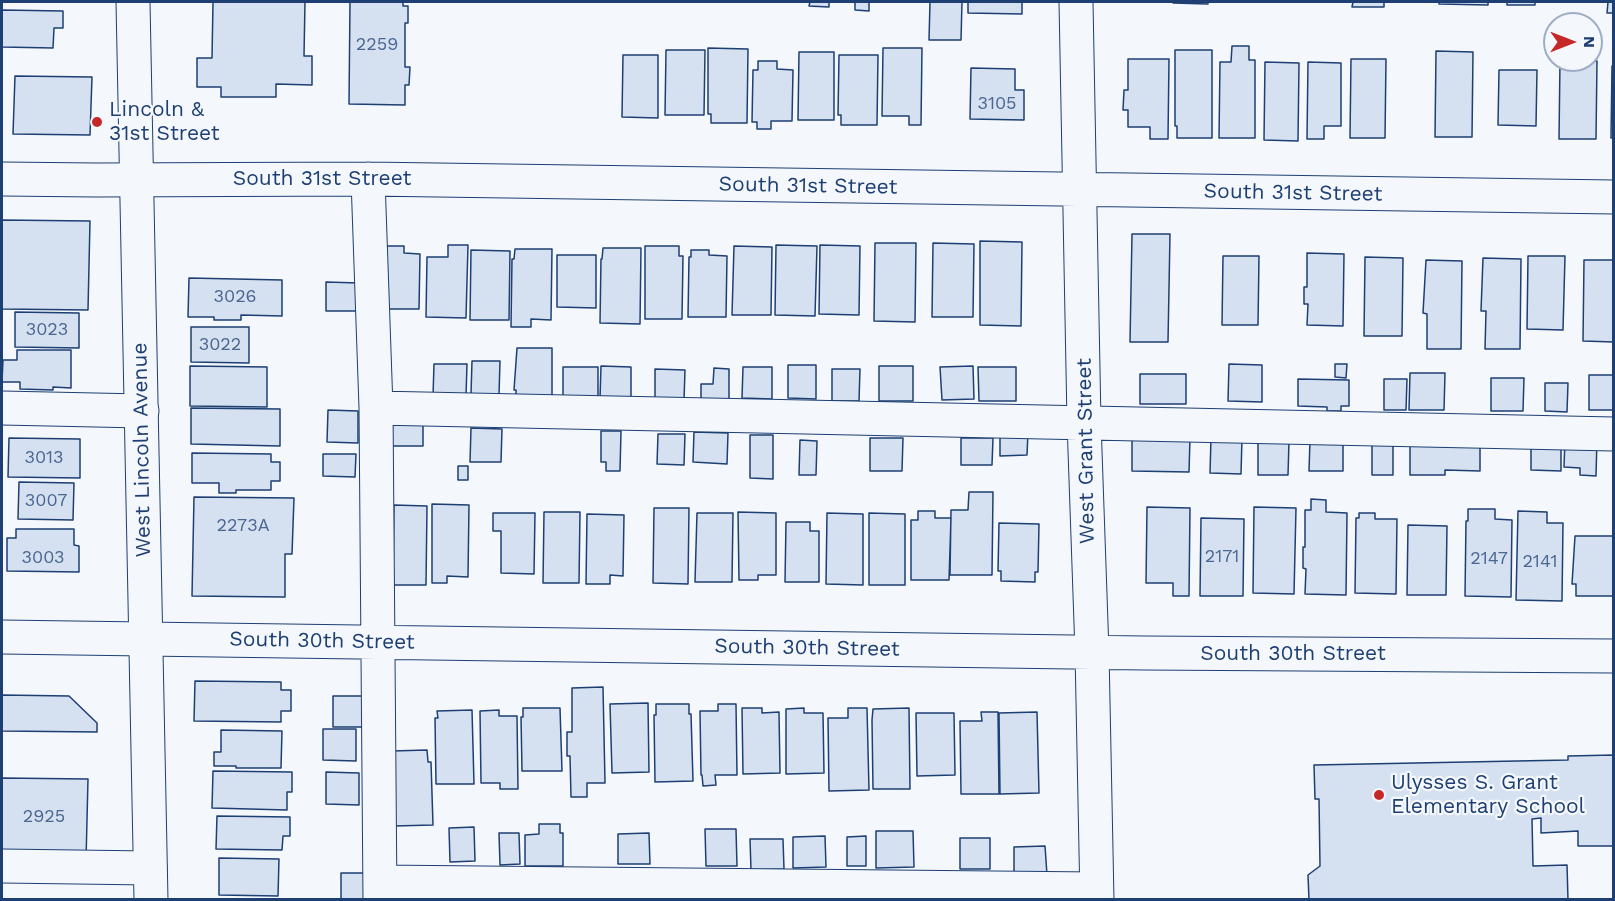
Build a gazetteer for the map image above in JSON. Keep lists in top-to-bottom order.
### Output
{
  "streets": {
    "street": [
      "South 31st Street",
      "West Lincoln Avenue",
      "West Grant Street",
      "South 30th Street"
    ]
  },
  "crossings": [
    ["South 31st Street", "West Lincoln Avenue"],
    ["South 31st Street", "West Grant Street"],
    ["West Lincoln Avenue", "South 30th Street"],
    ["West Grant Street", "South 30th Street"]
  ],
  "places": ["Lincoln & 31st Street", "Ulysses S. Grant Elementary School"],
  "house_numbers": [
    "2259",
    "3105",
    "3026",
    "3023",
    "3022",
    "3013",
    "3007",
    "2273A",
    "2171",
    "3003",
    "2147",
    "2141",
    "2925"
  ],
  "north": "right"
}
